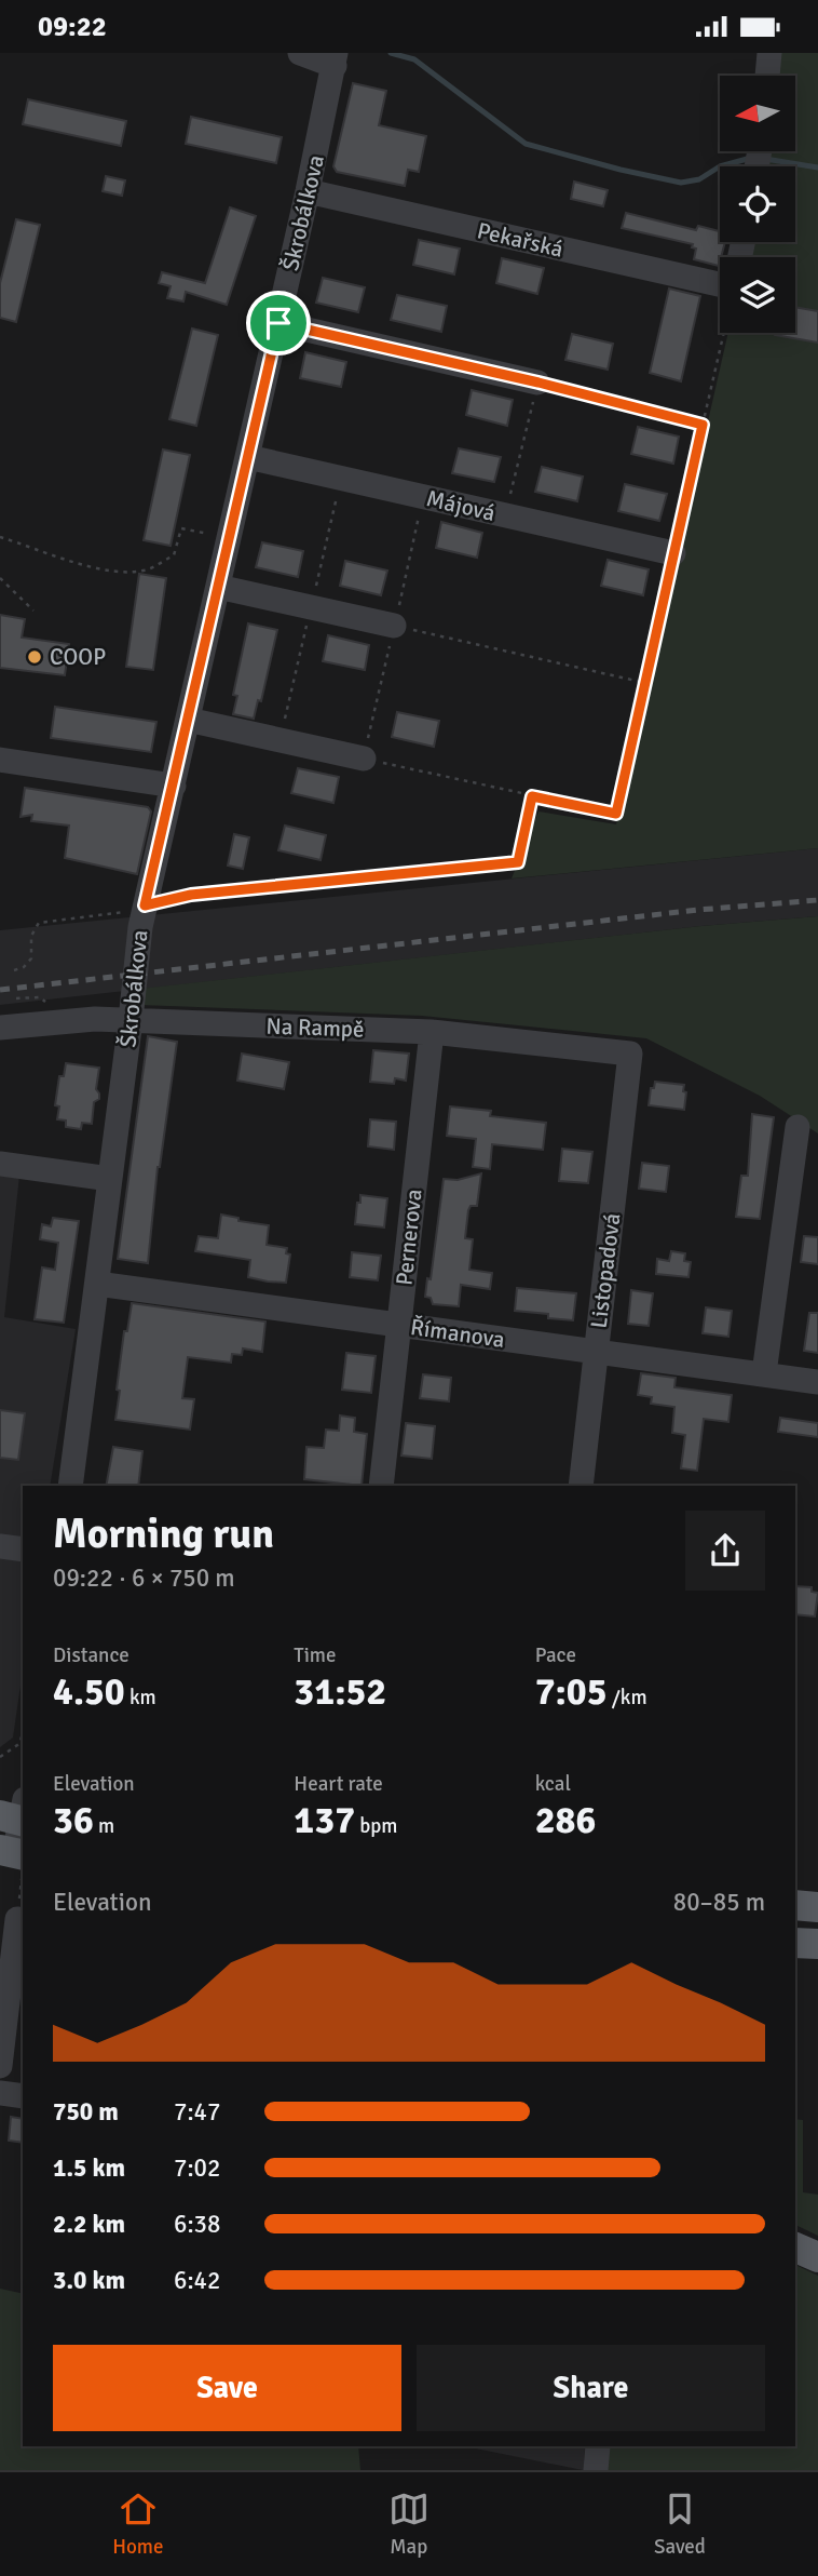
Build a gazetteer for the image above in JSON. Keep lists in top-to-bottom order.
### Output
{
  "streets": {
    "street": [
      "Škrobálkova",
      "Pekařská",
      "Májová",
      "Na Rampě",
      "Pernerova",
      "Listopadová",
      "Římanova"
    ]
  },
  "crossings": [
    ["Škrobálkova", "Pekařská"],
    ["Škrobálkova", "Májová"],
    ["Škrobálkova", "Na Rampě"],
    ["Škrobálkova", "Římanova"],
    ["Na Rampě", "Pernerova"],
    ["Na Rampě", "Listopadová"],
    ["Pernerova", "Římanova"],
    ["Listopadová", "Římanova"]
  ],
  "places": ["COOP"],
  "north": "left",
  "page": {
    "status": "09:22",
    "heading": ["Morning run", "09:22 · 6 × 750 m"],
    "stats": [
      ["Distance", "4.50 km"],
      ["Time", "31:52"],
      ["Pace", "7:05 /km"],
      ["Elevation", "36 m"],
      ["Heart rate", "137 bpm"],
      ["kcal", "286"]
    ],
    "chart": ["Elevation", "80–85 m"],
    "list": [
      {
        "name": "750 m",
        "note": "7:47"
      },
      {
        "name": "1.5 km",
        "note": "7:02"
      },
      {
        "name": "2.2 km",
        "note": "6:38"
      },
      {
        "name": "3.0 km",
        "note": "6:42"
      }
    ],
    "buttons": ["Save", "Share"],
    "tabs": ["Home", "Map", "Saved"]
  }
}
